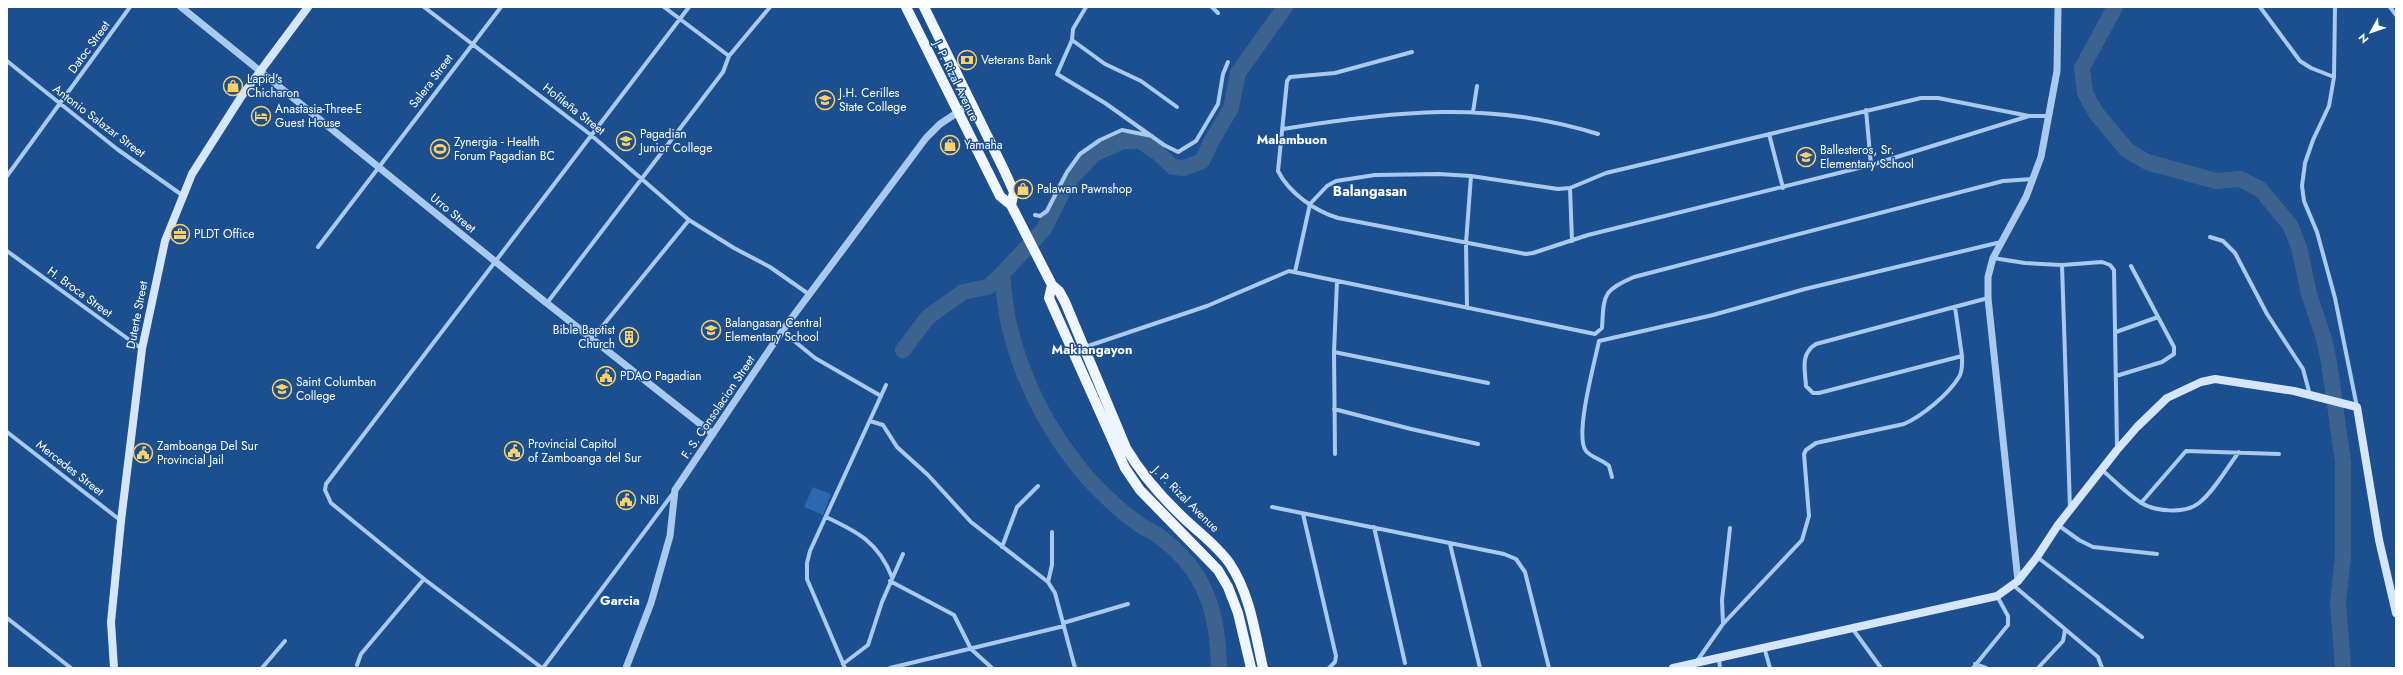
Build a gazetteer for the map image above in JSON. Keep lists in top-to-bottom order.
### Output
{
  "streets": {
    "main road": ["J. P. Rizal Avenue", "Duterte Street"],
    "street": [
      "Datoc Street",
      "Salera Street",
      "Hofileña Street",
      "Antonio Salazar Street",
      "Urro Street",
      "H. Broca Street",
      "F. S. Consolacion Street",
      "Mercedes Street"
    ]
  },
  "crossings": [
    ["Datoc Street", "Antonio Salazar Street"],
    ["Salera Street", "Hofileña Street"],
    ["Salera Street", "Urro Street"],
    ["J. P. Rizal Avenue", "F. S. Consolacion Street"],
    ["Hofileña Street", "F. S. Consolacion Street"],
    ["Antonio Salazar Street", "Duterte Street"],
    ["Urro Street", "Duterte Street"],
    ["Urro Street", "F. S. Consolacion Street"],
    ["H. Broca Street", "Duterte Street"],
    ["Duterte Street", "Mercedes Street"]
  ],
  "districts": [
    "Malambuon",
    "Balangasan",
    "Makiangayon",
    "Garcia"
  ],
  "places": {
    "bank": ["Veterans Bank"],
    "shop": ["Lapid's Chicharon", "Yamaha", "Palawan Pawnshop"],
    "school or university": [
      "J.H. Cerilles State College",
      "Pagadian Junior College",
      "Ballesteros, Sr. Elementary School",
      "Balangasan Central Elementary School",
      "Saint Columban College"
    ],
    "hotel": ["Anastasia-Three-E Guest House"],
    "sports": ["Zynergia - Health Forum Pagadian BC"],
    "office": ["PLDT Office"],
    "building": ["Bible Baptist Church"],
    "public building": [
      "PDAO Pagadian",
      "Provincial Capitol of Zamboanga del Sur",
      "Zamboanga Del Sur Provincial Jail",
      "NBI"
    ]
  },
  "north": "bottom left"
}
